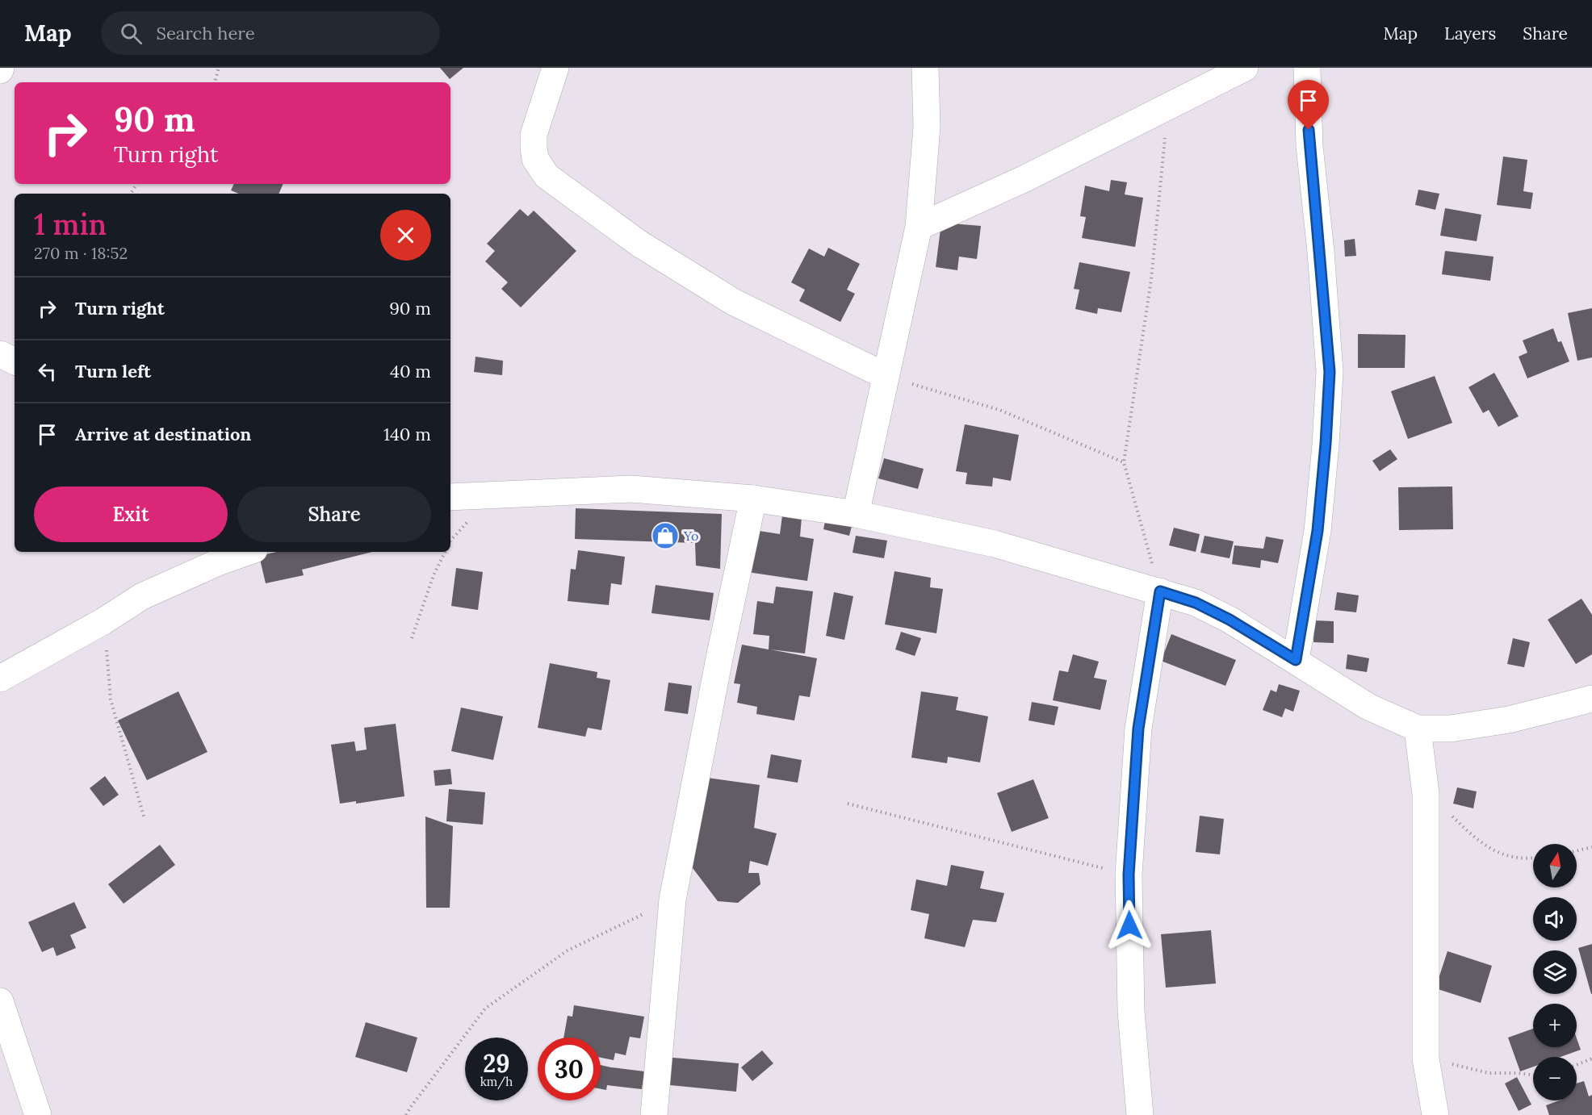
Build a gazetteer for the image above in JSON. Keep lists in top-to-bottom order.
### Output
{
  "places": {
    "shop": ["Yo"]
  },
  "north": "top",
  "page": {
    "header": "Map",
    "search": "Search here",
    "nav": ["Map", "Layers", "Share"],
    "turn": ["90 m", "Turn right"],
    "heading": ["1 min", "270 m · 18:52"],
    "list": [
      {
        "name": "Turn right",
        "value": "90 m"
      },
      {
        "name": "Turn left",
        "value": "40 m"
      },
      {
        "name": "Arrive at destination",
        "value": "140 m"
      }
    ],
    "buttons": ["Exit", "Share"],
    "map_buttons": ["+", "−"],
    "speed": "29 km/h",
    "limit": "30"
  }
}
